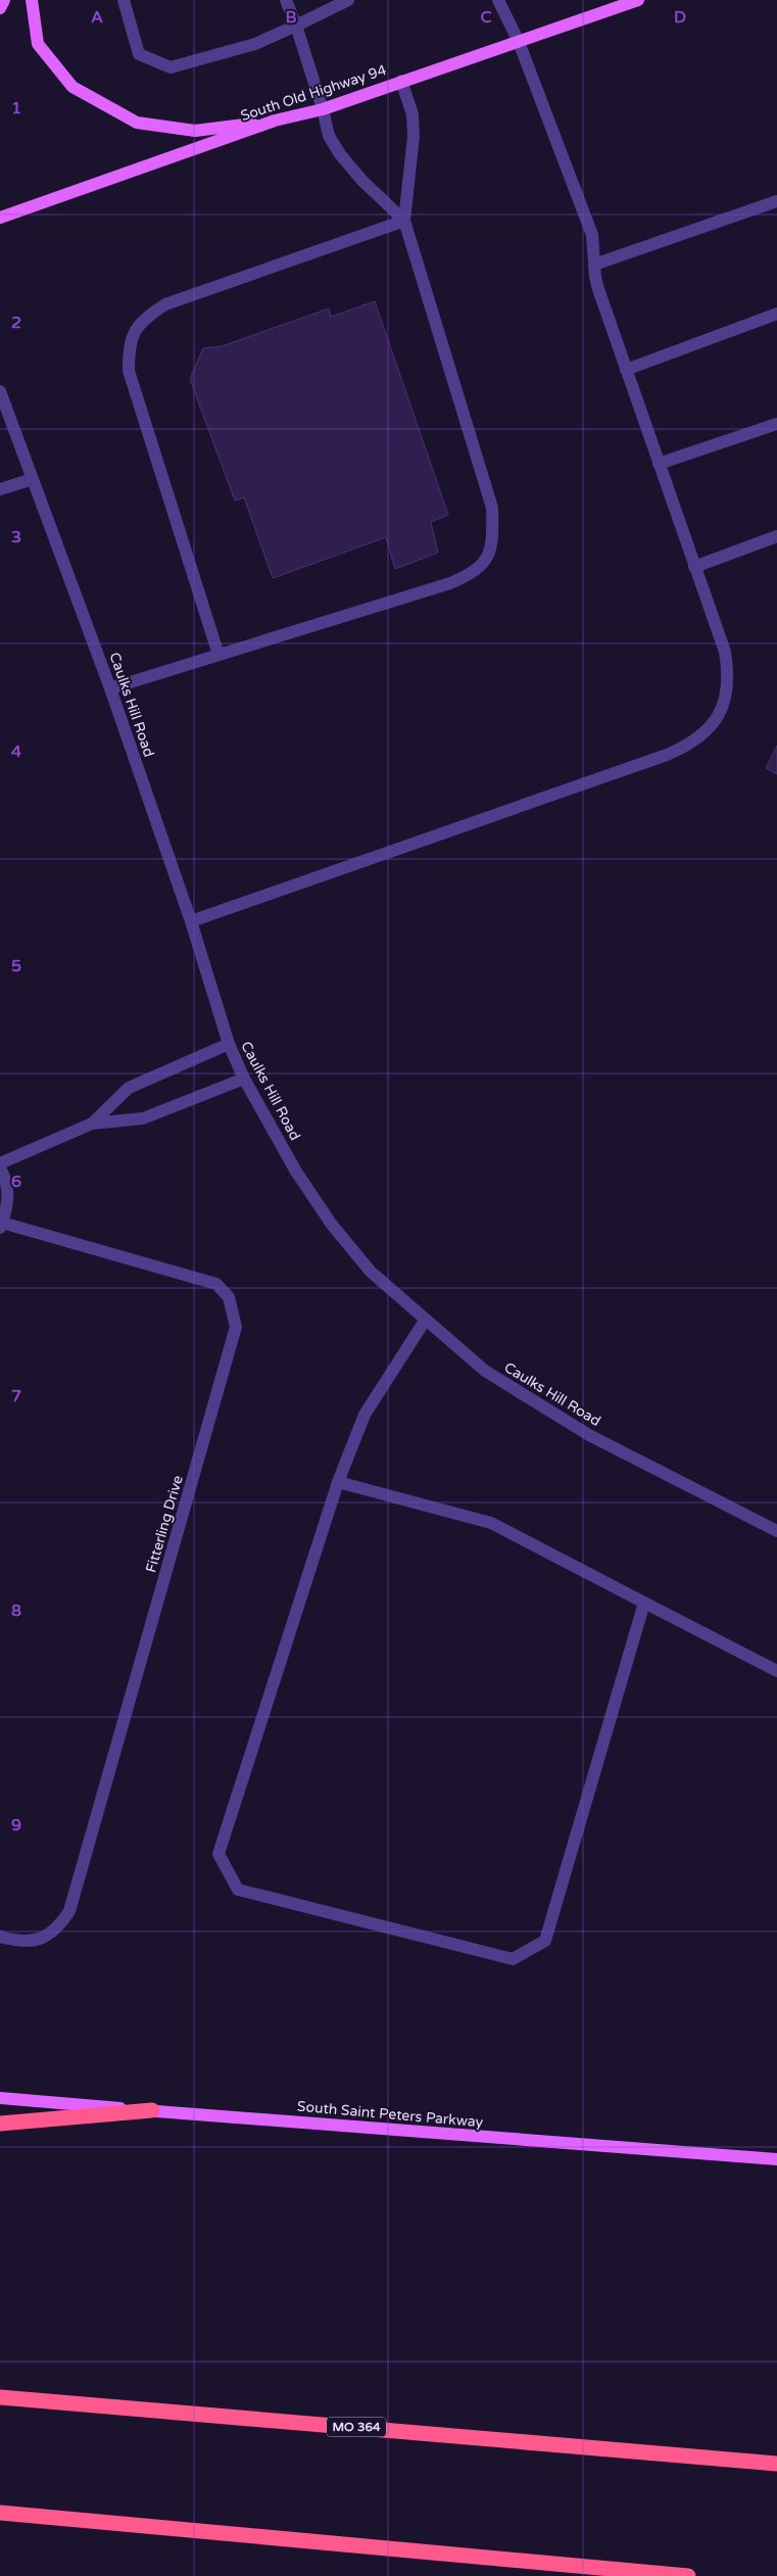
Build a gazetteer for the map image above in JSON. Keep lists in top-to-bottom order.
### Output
{
  "streets": {
    "highway": ["MO 364"],
    "main road": ["South Old Highway 94", "South Saint Peters Parkway"],
    "street": ["Caulks Hill Road", "Fitterling Drive"]
  },
  "grid": {
    "columns": [
      "A",
      "B",
      "C",
      "D"
    ],
    "rows": [
      "1",
      "2",
      "3",
      "4",
      "5",
      "6",
      "7",
      "8",
      "9"
    ]
  }
}
